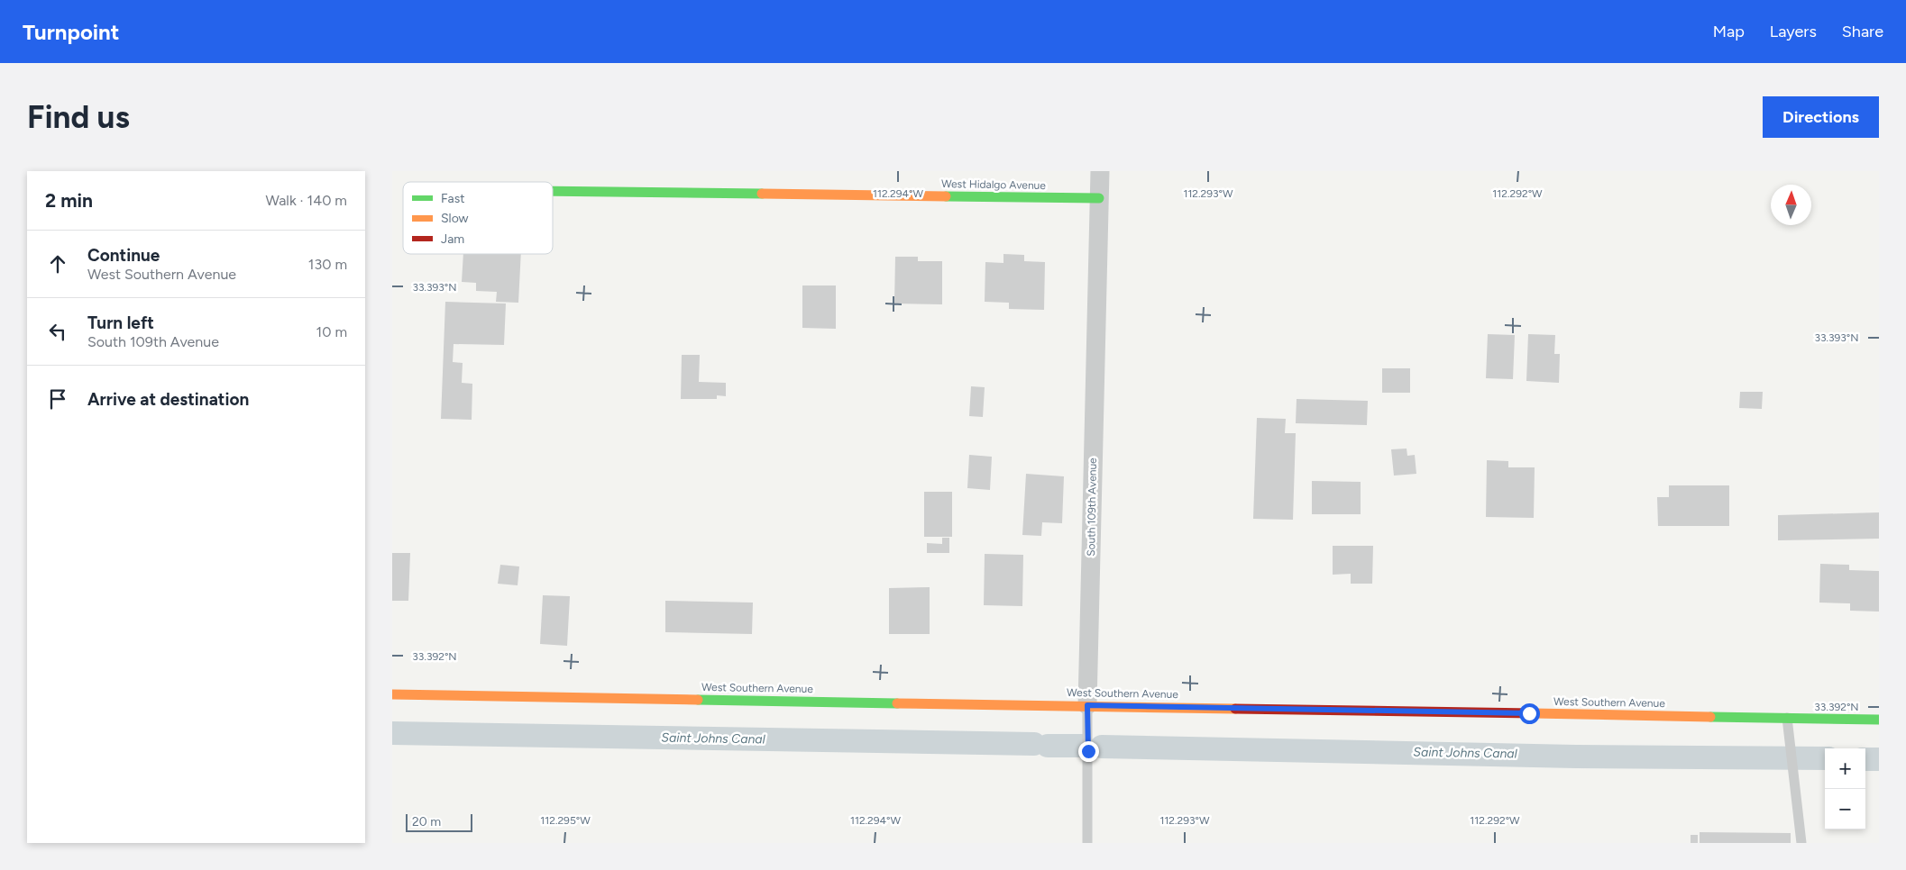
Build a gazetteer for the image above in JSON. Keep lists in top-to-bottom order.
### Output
{
  "streets": {
    "main road": ["West Hidalgo Avenue", "West Southern Avenue"],
    "street": ["South 109th Avenue"]
  },
  "crossings": [
    ["West Hidalgo Avenue", "South 109th Avenue"],
    ["South 109th Avenue", "West Southern Avenue"]
  ],
  "water": ["Saint Johns Canal"],
  "legend": ["Fast", "Slow", "Jam"],
  "scale_bar": "20 m",
  "north": "top",
  "page": {
    "header": "Turnpoint",
    "nav": ["Map", "Layers", "Share"],
    "buttons": "Directions",
    "title": "Find us",
    "heading": ["2 min", "Walk · 140 m"],
    "list": [
      ["Continue", "West Southern Avenue", "130 m"],
      ["Turn left", "South 109th Avenue", "10 m"],
      "Arrive at destination"
    ],
    "map_buttons": ["+", "−"],
    "scale": "20 m"
  },
  "coordinates": [
    "112.294°W",
    "112.293°W",
    "112.292°W",
    "33.393°N",
    "33.392°N",
    "112.295°W"
  ]
}
